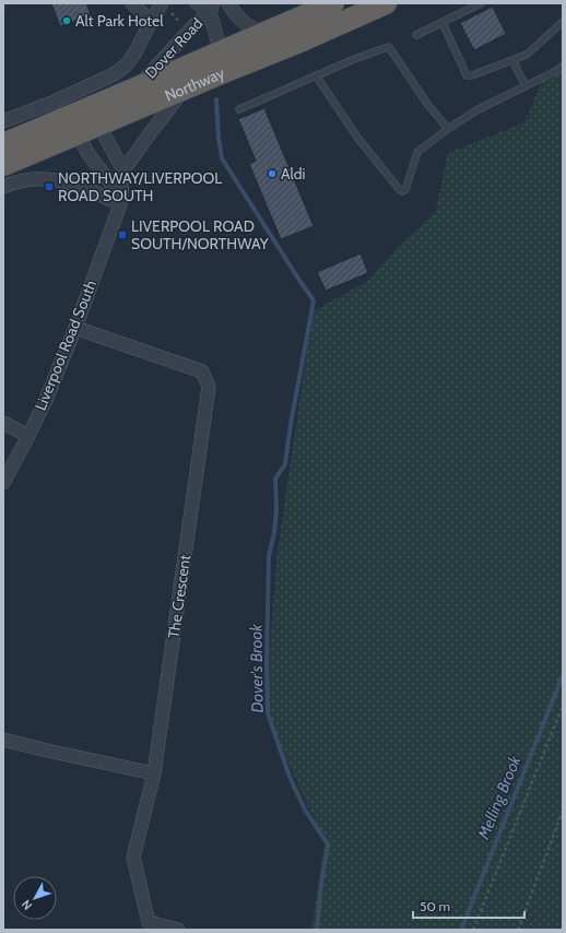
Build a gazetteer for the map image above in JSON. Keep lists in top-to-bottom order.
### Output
{
  "streets": {
    "highway": ["Northway"],
    "street": ["Dover Road", "Liverpool Road South", "The Crescent"]
  },
  "crossings": [
    ["Dover Road", "Northway"],
    ["Liverpool Road South", "The Crescent"]
  ],
  "water": ["Dover's Brook", "Melling Brook"],
  "places": {
    "other": ["Alt Park Hotel", "Aldi"],
    "transit": ["NORTHWAY/LIVERPOOL ROAD SOUTH", "LIVERPOOL ROAD SOUTH/NORTHWAY"]
  },
  "scale_bar": "50 m",
  "north": "bottom left"
}
